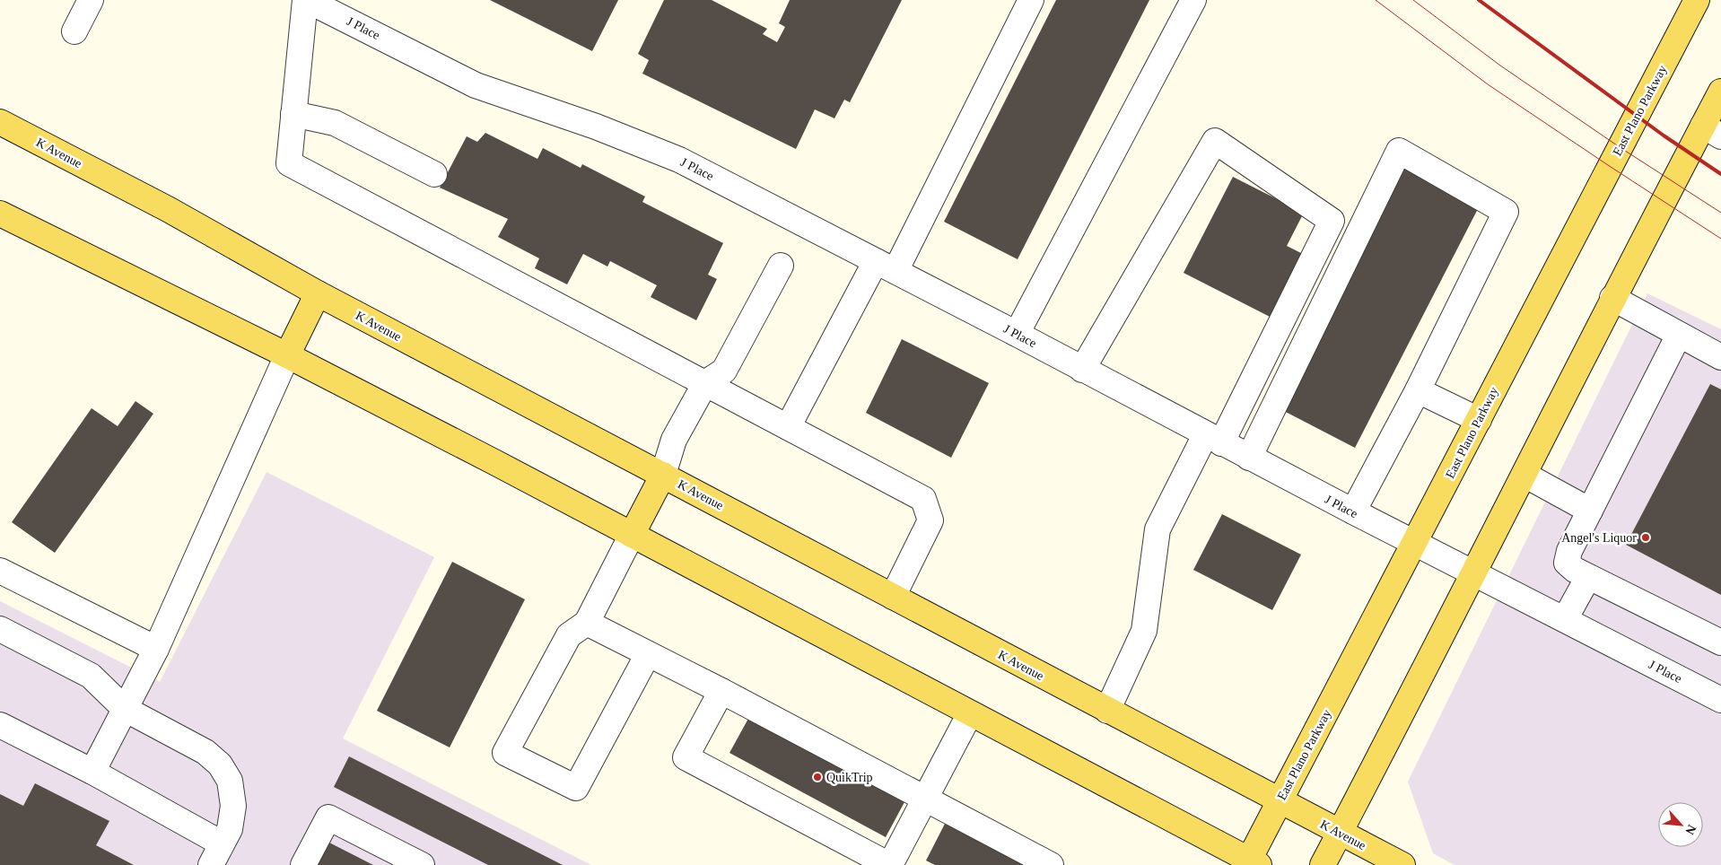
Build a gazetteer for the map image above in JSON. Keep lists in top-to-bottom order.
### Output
{
  "streets": {
    "main road": ["East Plano Parkway", "K Avenue"],
    "street": ["J Place"]
  },
  "crossings": [
    ["J Place", "East Plano Parkway"],
    ["East Plano Parkway", "K Avenue"]
  ],
  "places": ["Angel's Liquor", "QuikTrip"],
  "north": "bottom right"
}
